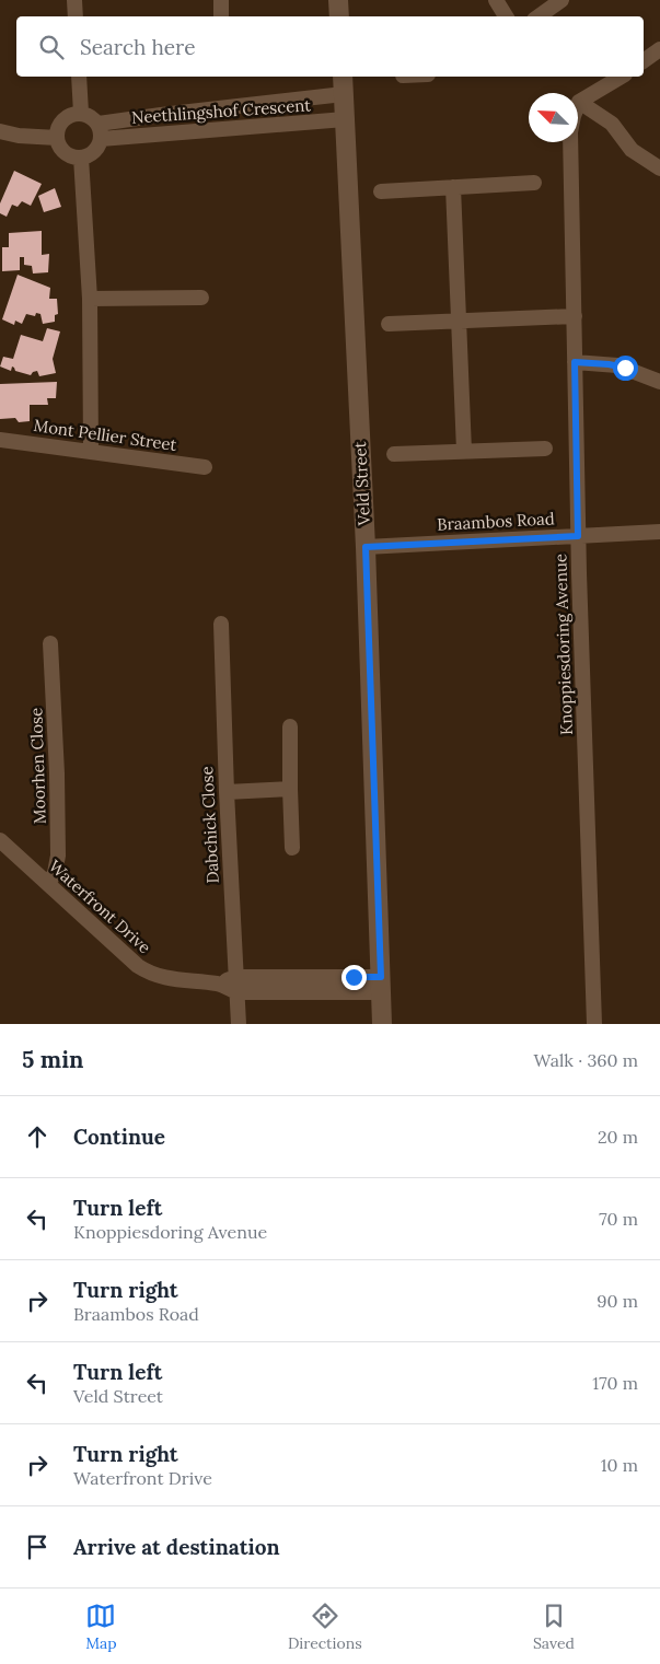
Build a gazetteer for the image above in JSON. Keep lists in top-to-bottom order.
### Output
{
  "streets": {
    "street": [
      "Neethlingshof Crescent",
      "Mont Pellier Street",
      "Veld Street",
      "Braambos Road",
      "Knoppiesdoring Avenue",
      "Moorhen Close",
      "Dabchick Close",
      "Waterfront Drive"
    ]
  },
  "crossings": [
    ["Neethlingshof Crescent", "Veld Street"],
    ["Veld Street", "Braambos Road"],
    ["Veld Street", "Waterfront Drive"],
    ["Braambos Road", "Knoppiesdoring Avenue"],
    ["Moorhen Close", "Waterfront Drive"],
    ["Dabchick Close", "Waterfront Drive"]
  ],
  "north": "top left",
  "page": {
    "search": "Search here",
    "heading": ["5 min", "Walk · 360 m"],
    "list": [
      ["Continue", "20 m"],
      ["Turn left", "Knoppiesdoring Avenue", "70 m"],
      ["Turn right", "Braambos Road", "90 m"],
      ["Turn left", "Veld Street", "170 m"],
      ["Turn right", "Waterfront Drive", "10 m"],
      "Arrive at destination"
    ],
    "nav": ["Map", "Directions", "Saved"]
  }
}
